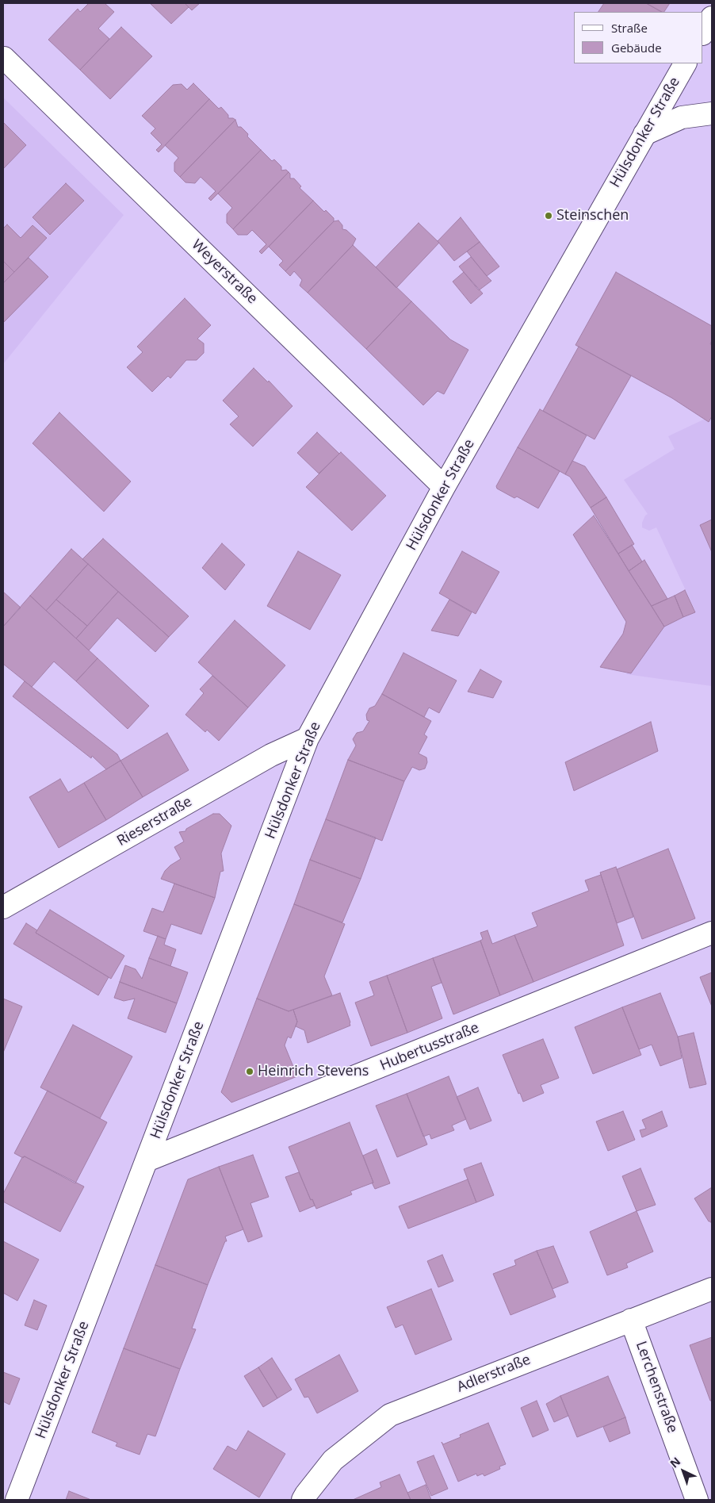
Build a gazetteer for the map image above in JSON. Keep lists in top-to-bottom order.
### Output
{
  "streets": {
    "street": [
      "Hülsdonker Straße",
      "Weyerstraße",
      "Rieserstraße",
      "Hubertusstraße",
      "Adlerstraße",
      "Lerchenstraße"
    ]
  },
  "crossings": [
    ["Hülsdonker Straße", "Weyerstraße"],
    ["Hülsdonker Straße", "Rieserstraße"],
    ["Hülsdonker Straße", "Hubertusstraße"],
    ["Adlerstraße", "Lerchenstraße"]
  ],
  "places": ["Steinschen", "Heinrich Stevens"],
  "legend": ["Straße", "Gebäude"],
  "north": "top left"
}
